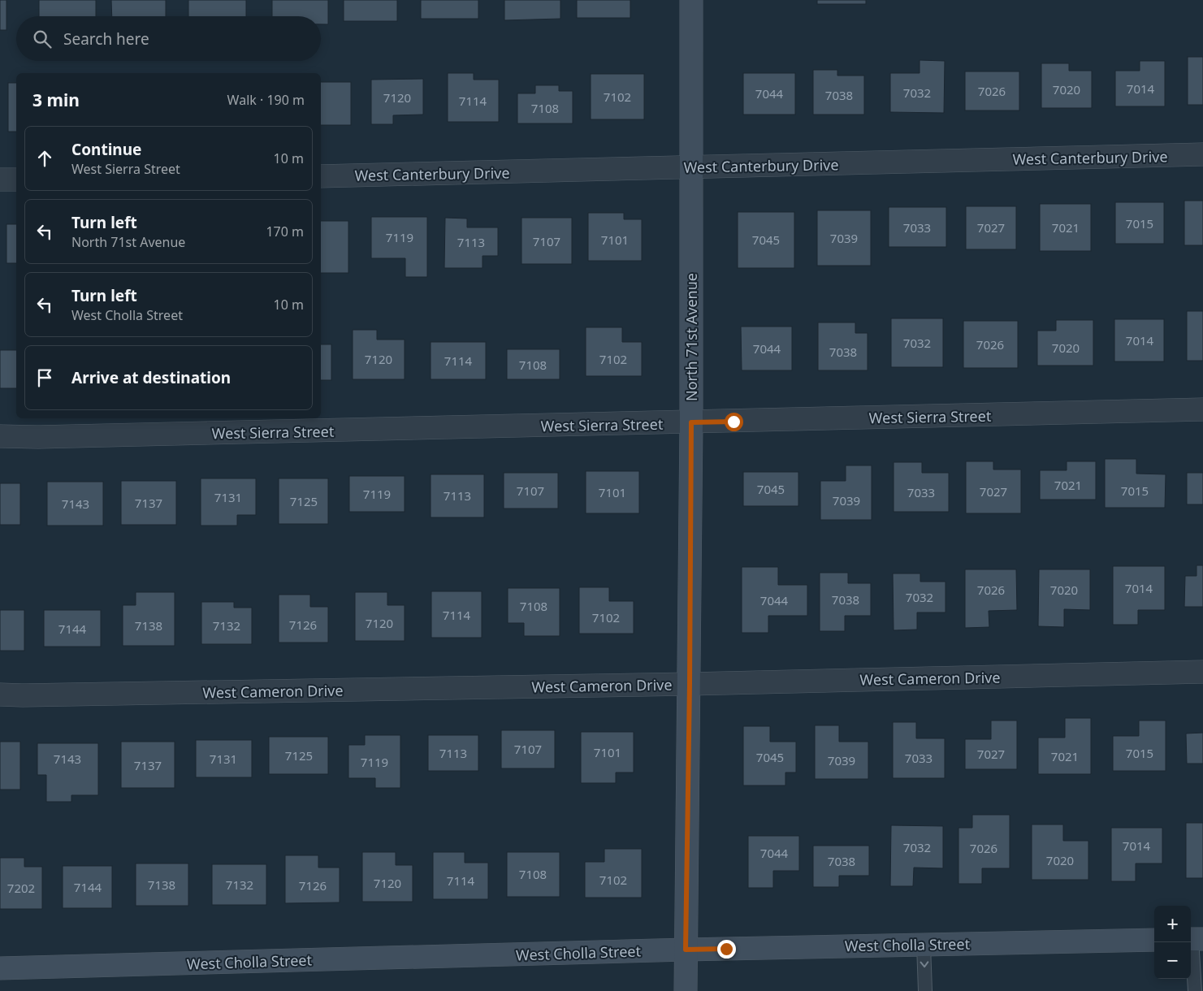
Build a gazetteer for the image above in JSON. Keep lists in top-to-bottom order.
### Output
{
  "streets": {
    "street": [
      "West Canterbury Drive",
      "North 71st Avenue",
      "West Sierra Street",
      "West Cameron Drive",
      "West Cholla Street"
    ]
  },
  "crossings": [
    ["West Canterbury Drive", "North 71st Avenue"],
    ["North 71st Avenue", "West Sierra Street"],
    ["North 71st Avenue", "West Cameron Drive"],
    ["North 71st Avenue", "West Cholla Street"]
  ],
  "house_numbers": [
    "7014",
    "7020",
    "7026",
    "7032",
    "7044",
    "7038",
    "7102",
    "7120",
    "7114",
    "7108",
    "7015",
    "7033",
    "7027",
    "7021",
    "7119",
    "7039",
    "7101",
    "7045",
    "7107",
    "7113",
    "7014",
    "7032",
    "7026",
    "7020",
    "7044",
    "7038",
    "7120",
    "7102",
    "7114",
    "7108",
    "7021",
    "7045",
    "7107",
    "7015",
    "7027",
    "7101",
    "7033",
    "7119",
    "7113",
    "7131",
    "7039",
    "7125",
    "7137",
    "7143",
    "7014",
    "7026",
    "7020",
    "7032",
    "7038",
    "7044",
    "7108",
    "7114",
    "7102",
    "7120",
    "7126",
    "7138",
    "7132",
    "7144",
    "7107",
    "7101",
    "7113",
    "7015",
    "7027",
    "7125",
    "7021",
    "7045",
    "7033",
    "7143",
    "7131",
    "7039",
    "7119",
    "7137",
    "7014",
    "7032",
    "7026",
    "7044",
    "7020",
    "7038",
    "7108",
    "7102",
    "7114",
    "7120",
    "7138",
    "7132",
    "7126",
    "7144",
    "7202"
  ],
  "page": {
    "search": "Search here",
    "heading": ["3 min", "Walk · 190 m"],
    "list": [
      ["Continue", "West Sierra Street", "10 m"],
      ["Turn left", "North 71st Avenue", "170 m"],
      ["Turn left", "West Cholla Street", "10 m"],
      "Arrive at destination"
    ],
    "map_buttons": ["+", "−"]
  }
}
